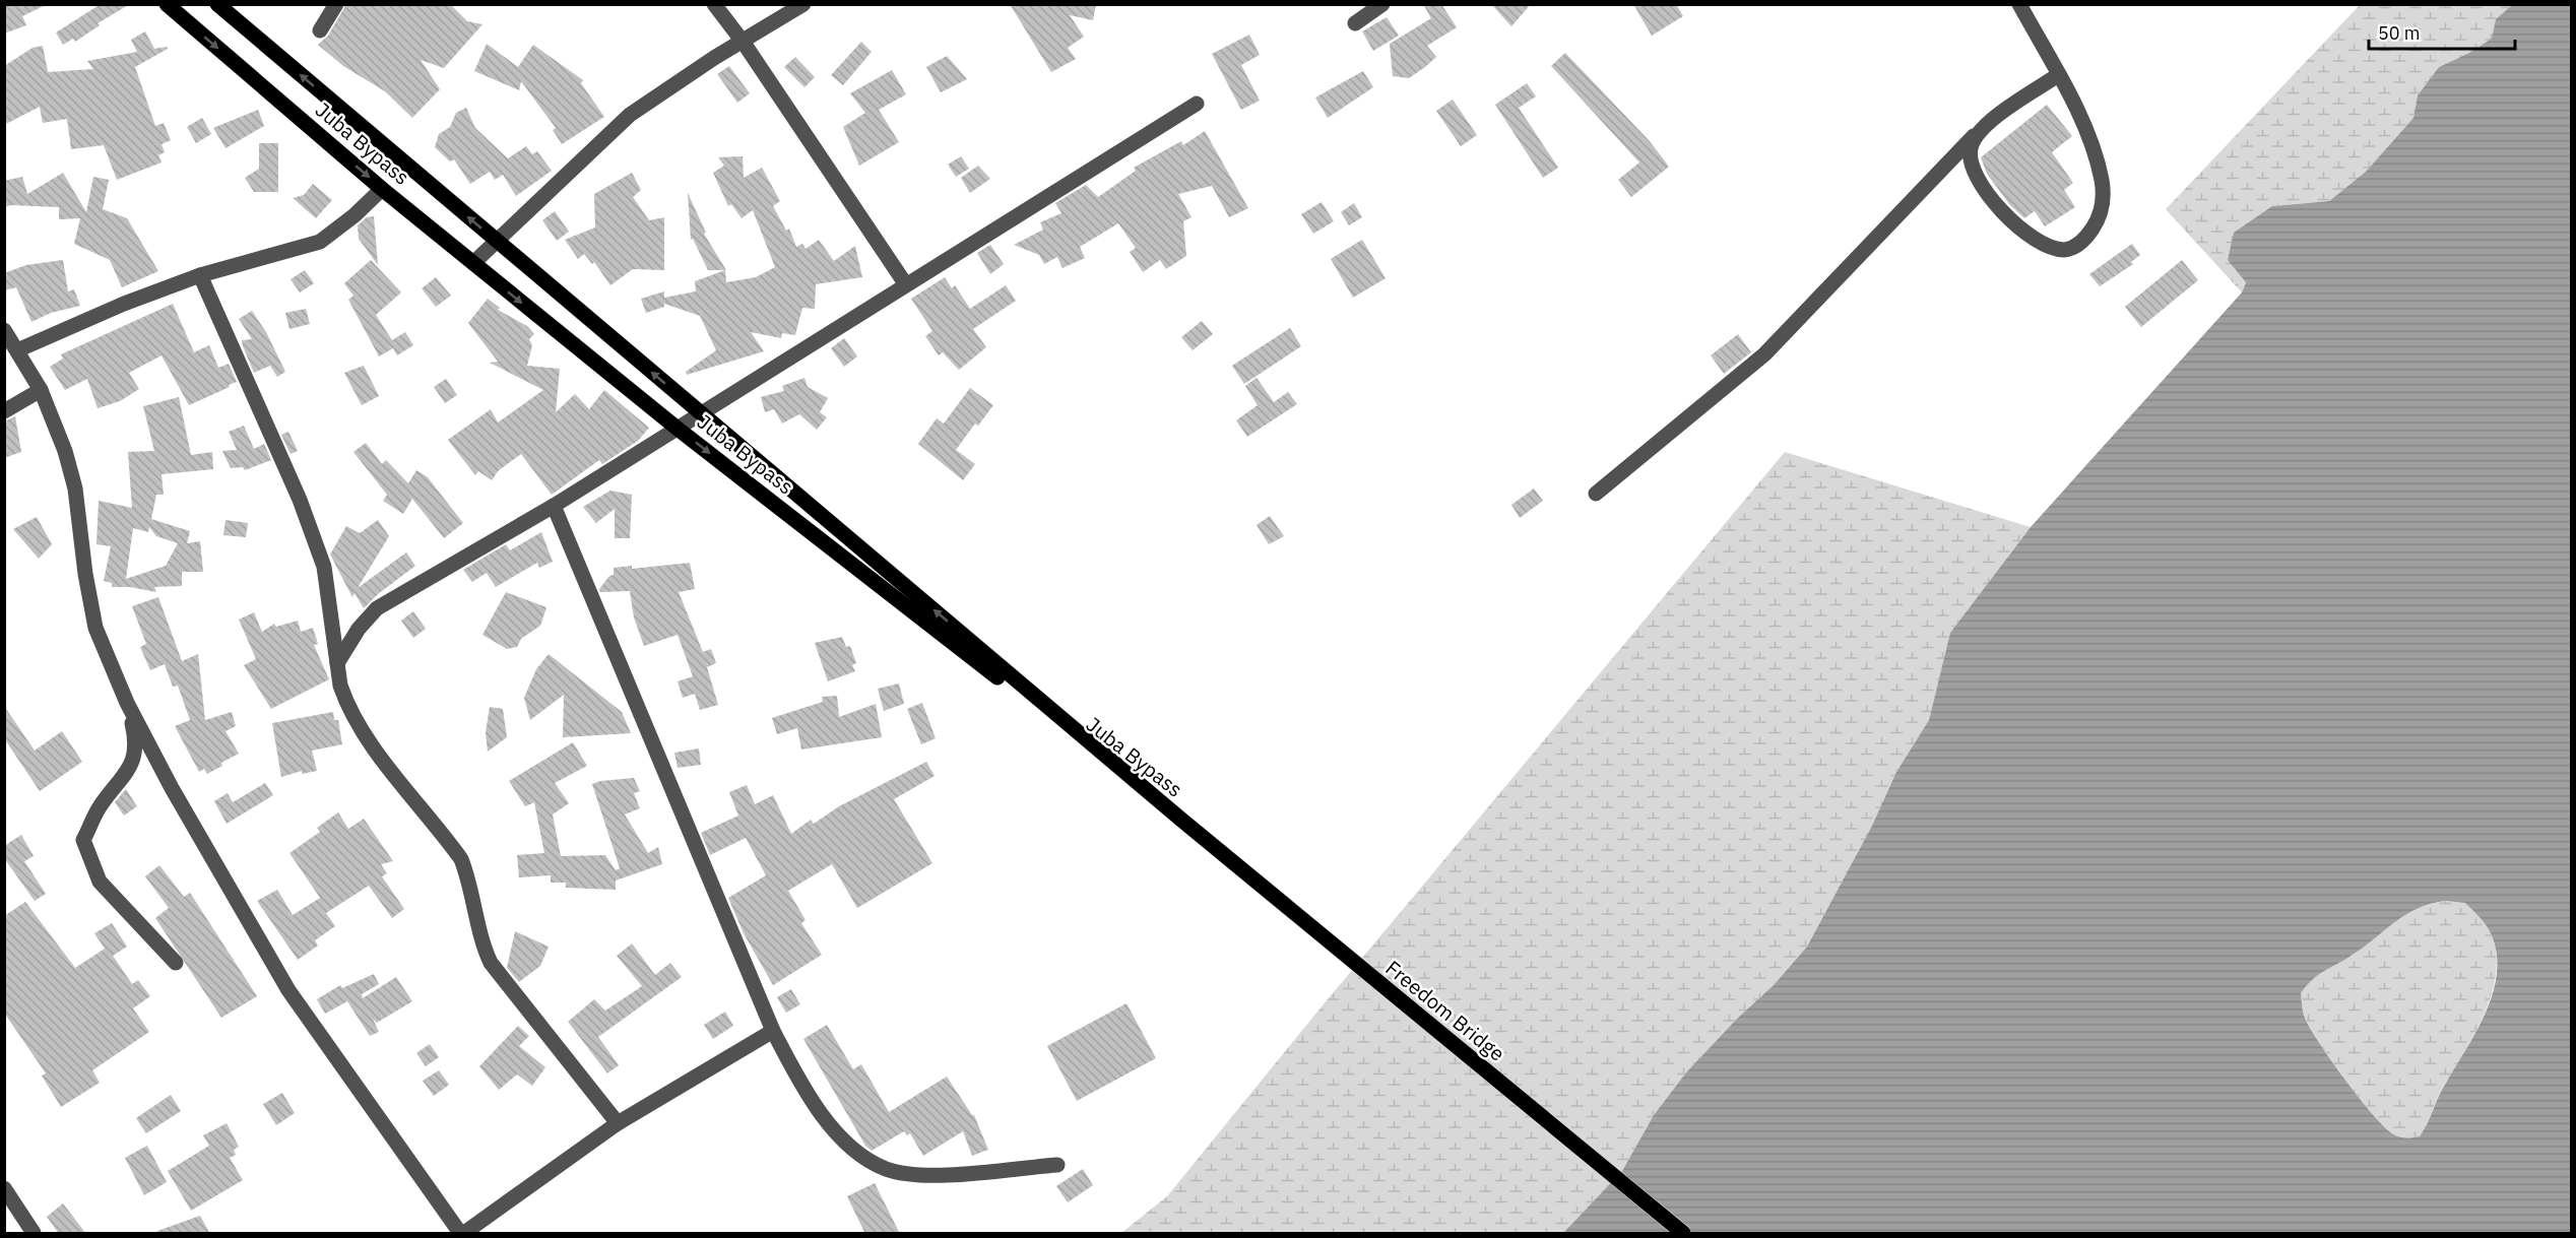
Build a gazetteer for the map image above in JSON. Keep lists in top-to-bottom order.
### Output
{
  "streets": {
    "main road": ["Juba Bypass", "Freedom Bridge"]
  },
  "crossings": [
    ["Juba Bypass", "Freedom Bridge"]
  ],
  "scale_bar": "50 m"
}
